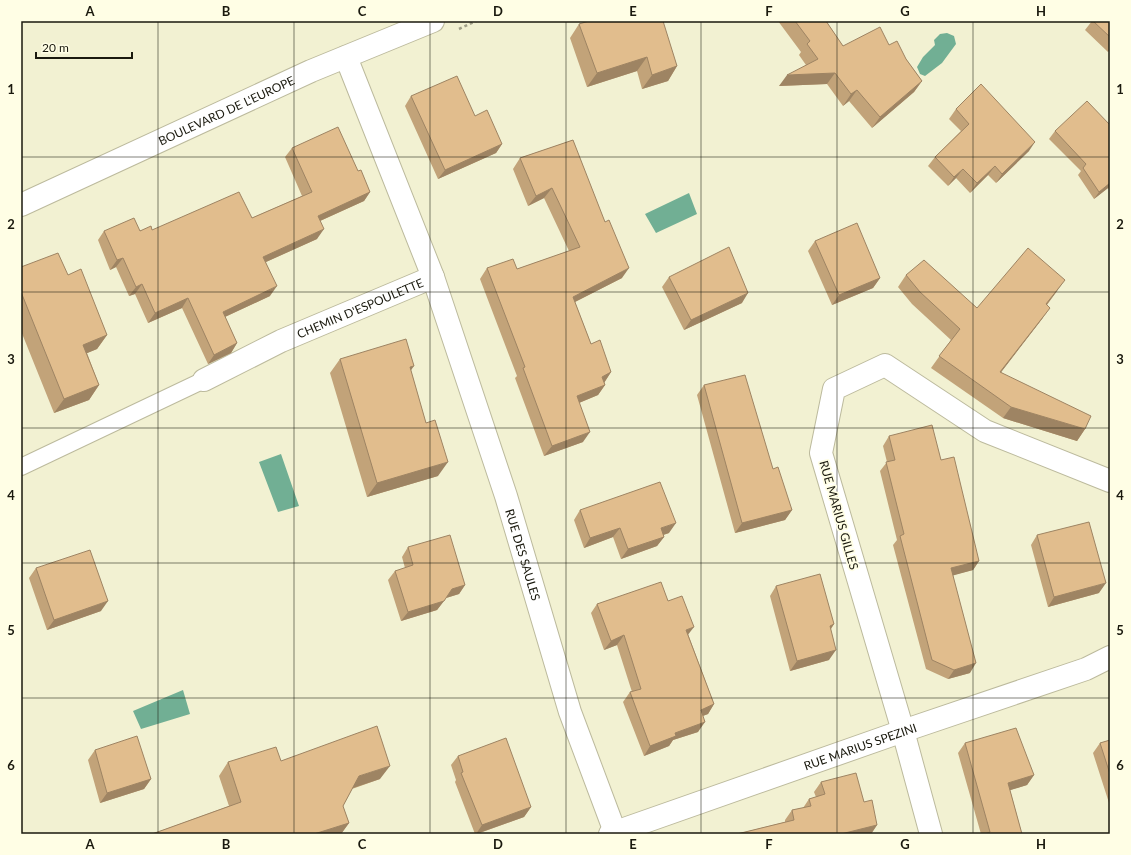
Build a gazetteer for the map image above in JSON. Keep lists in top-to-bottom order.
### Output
{
  "streets": {
    "street": [
      "BOULEVARD DE L'EUROPE",
      "CHEMIN D'ESPOULETTE",
      "RUE MARIUS GILLES",
      "RUE DES SAULES",
      "RUE MARIUS SPEZINI"
    ]
  },
  "crossings": [
    ["BOULEVARD DE L'EUROPE", "CHEMIN D'ESPOULETTE"],
    ["CHEMIN D'ESPOULETTE", "RUE DES SAULES"],
    ["RUE MARIUS GILLES", "RUE MARIUS SPEZINI"],
    ["RUE DES SAULES", "RUE MARIUS SPEZINI"]
  ],
  "scale_bar": "20 m",
  "grid": {
    "columns": [
      "A",
      "B",
      "C",
      "D",
      "E",
      "F",
      "G",
      "H"
    ],
    "rows": [
      "1",
      "2",
      "3",
      "4",
      "5",
      "6"
    ]
  }
}
